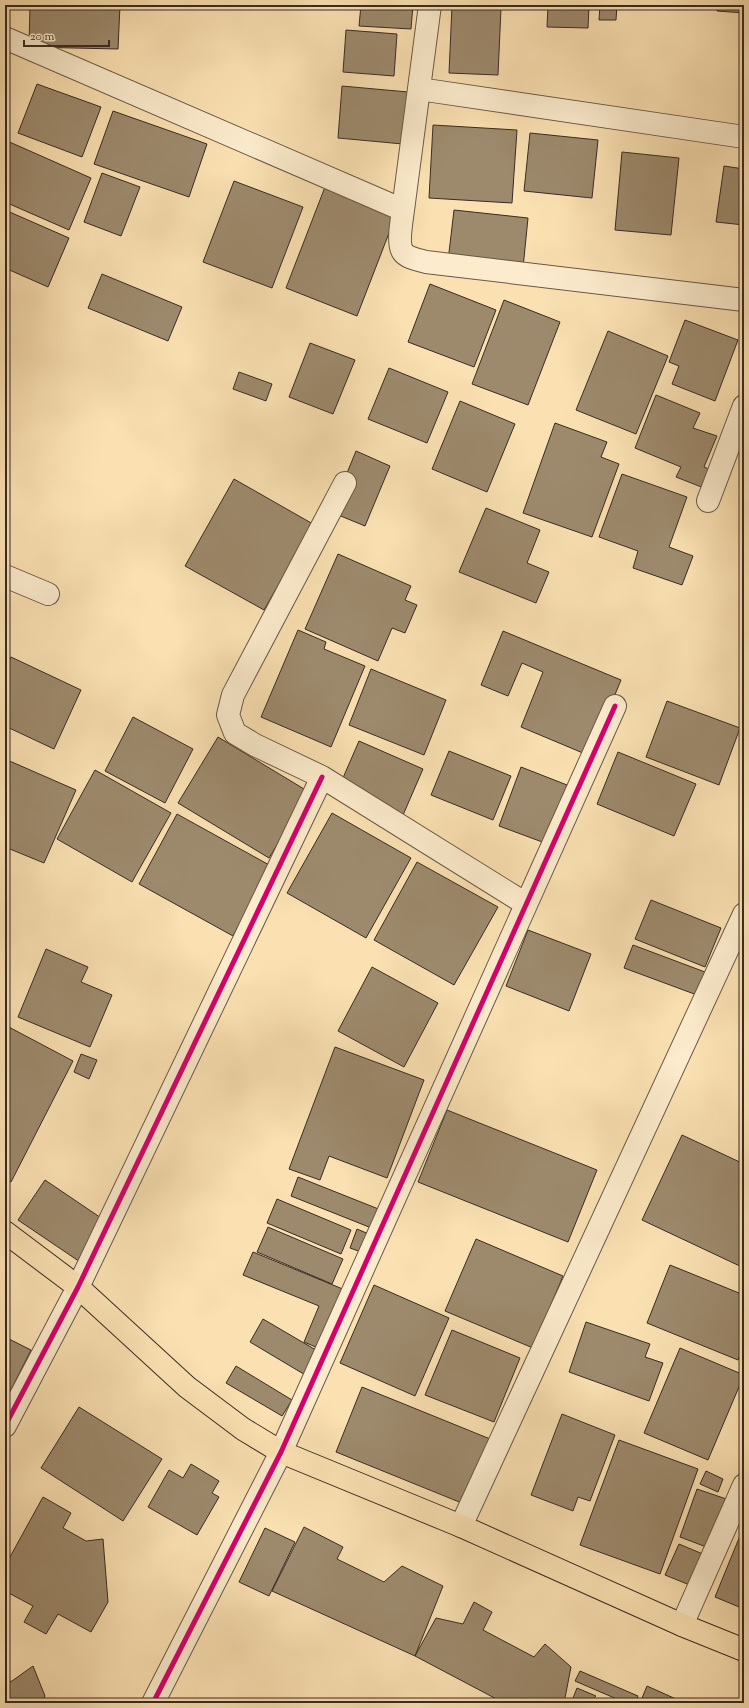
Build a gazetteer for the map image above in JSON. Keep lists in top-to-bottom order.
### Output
{
  "scale_bar": "20 m"
}
